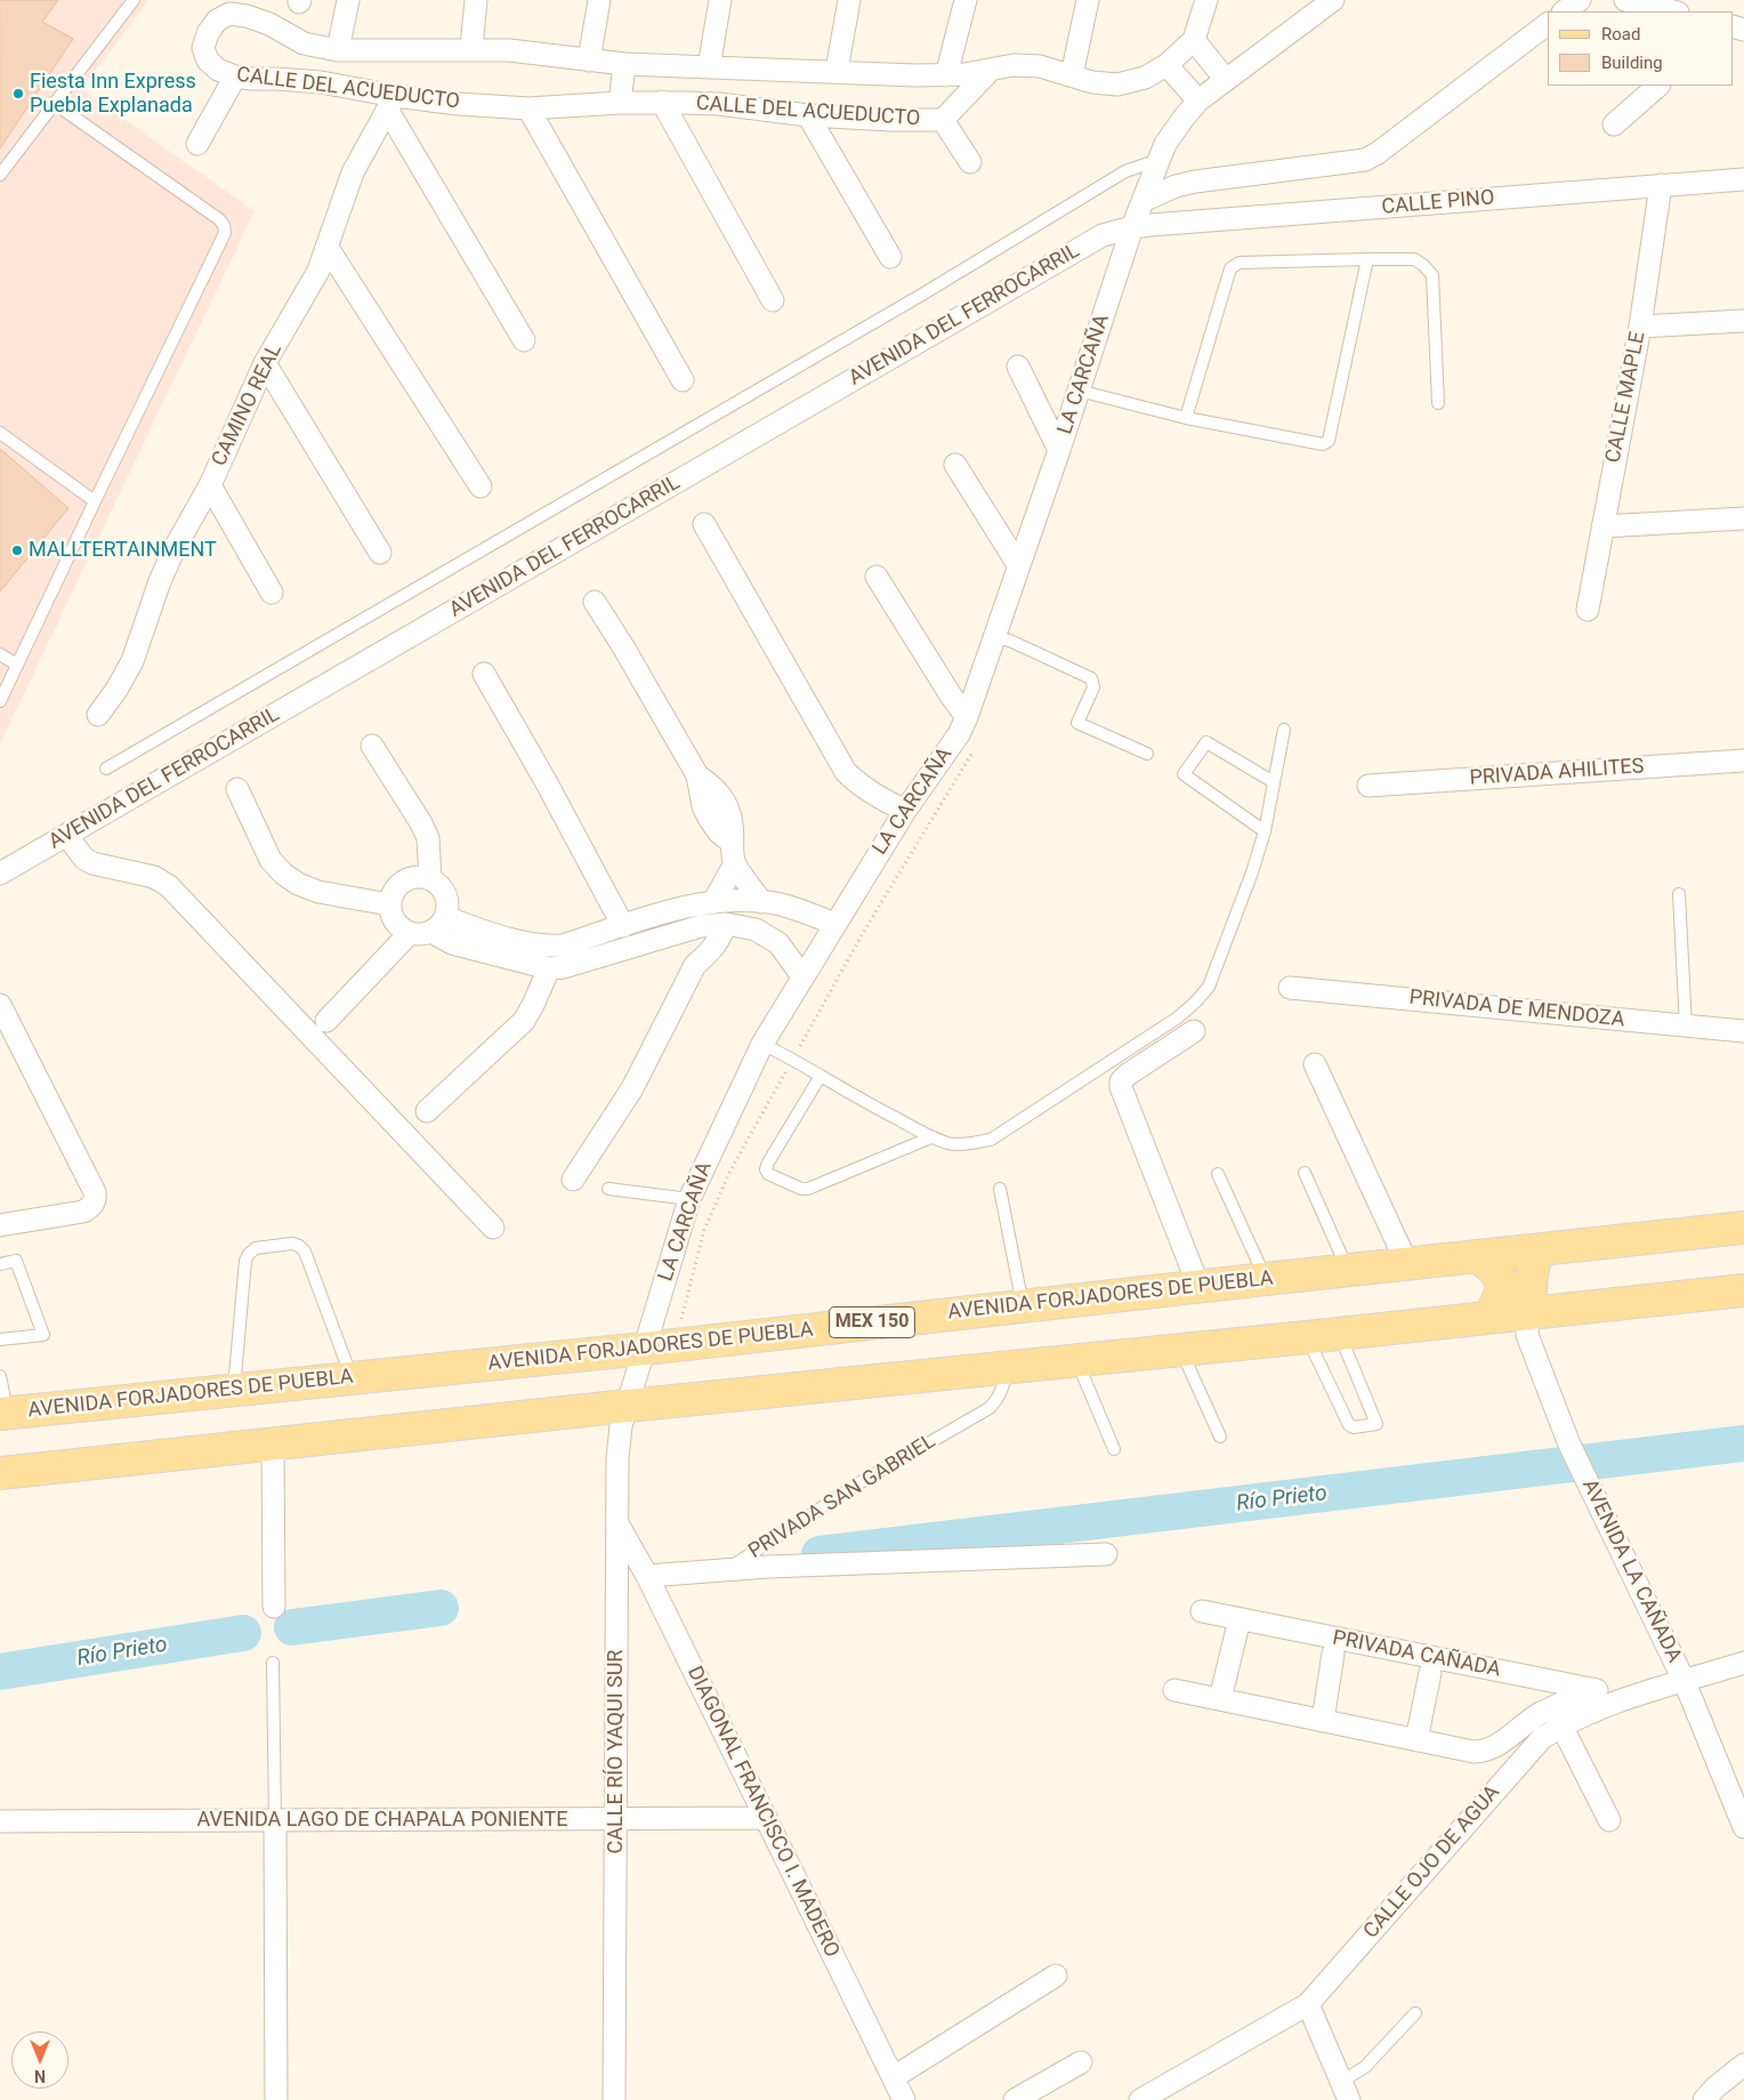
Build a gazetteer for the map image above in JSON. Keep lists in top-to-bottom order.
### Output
{
  "streets": {
    "main road": ["AVENIDA FORJADORES DE PUEBLA", "MEX 150"],
    "street": [
      "CALLE DEL ACUEDUCTO",
      "CALLE PINO",
      "AVENIDA DEL FERROCARRIL",
      "LA CARCAÑA",
      "CALLE MAPLE",
      "CAMINO REAL",
      "PRIVADA AHILITES",
      "PRIVADA DE MENDOZA",
      "PRIVADA SAN GABRIEL",
      "AVENIDA LA CAÑADA",
      "PRIVADA CAÑADA",
      "CALLE RÍO YAQUI SUR",
      "DIAGONAL FRANCISCO I. MADERO",
      "AVENIDA LAGO DE CHAPALA PONIENTE",
      "CALLE OJO DE AGUA"
    ]
  },
  "crossings": [
    ["CALLE DEL ACUEDUCTO", "CAMINO REAL"],
    ["CALLE PINO", "AVENIDA DEL FERROCARRIL"],
    ["CALLE PINO", "LA CARCAÑA"],
    ["CALLE PINO", "CALLE MAPLE"],
    ["AVENIDA DEL FERROCARRIL", "LA CARCAÑA"],
    ["LA CARCAÑA", "AVENIDA FORJADORES DE PUEBLA"],
    ["LA CARCAÑA", "CALLE RÍO YAQUI SUR"],
    ["PRIVADA SAN GABRIEL", "DIAGONAL FRANCISCO I. MADERO"],
    ["AVENIDA LA CAÑADA", "CALLE OJO DE AGUA"],
    ["PRIVADA CAÑADA", "CALLE OJO DE AGUA"],
    ["CALLE RÍO YAQUI SUR", "DIAGONAL FRANCISCO I. MADERO"],
    ["CALLE RÍO YAQUI SUR", "AVENIDA LAGO DE CHAPALA PONIENTE"],
    ["DIAGONAL FRANCISCO I. MADERO", "AVENIDA LAGO DE CHAPALA PONIENTE"]
  ],
  "water": ["Río Prieto"],
  "places": ["Fiesta Inn Express Puebla Explanada", "MALLTERTAINMENT"],
  "legend": ["Road", "Building"],
  "north": "bottom"
}
